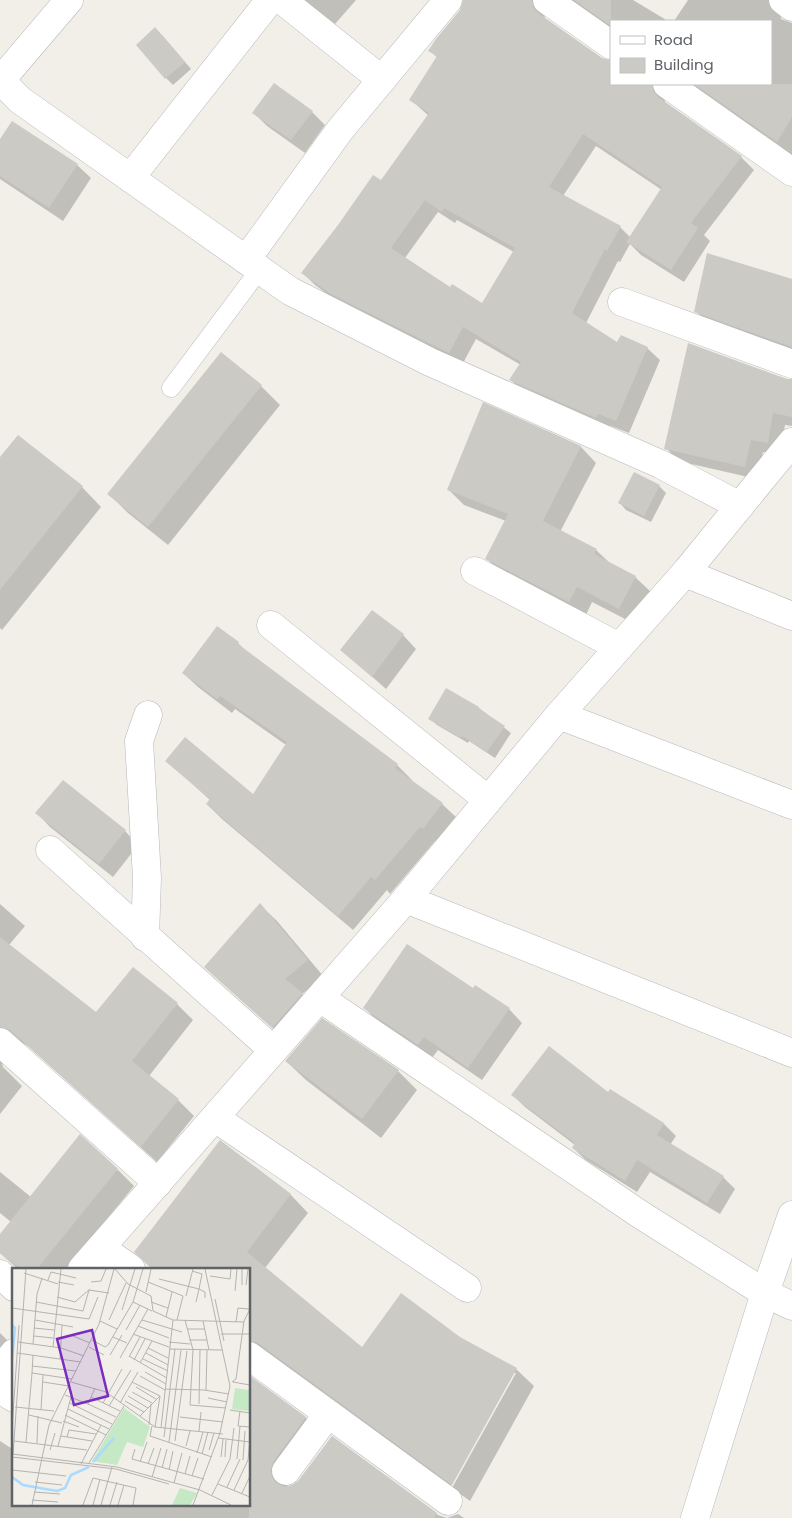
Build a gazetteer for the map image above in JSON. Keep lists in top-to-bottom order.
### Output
{
  "legend": ["Road", "Building"]
}
